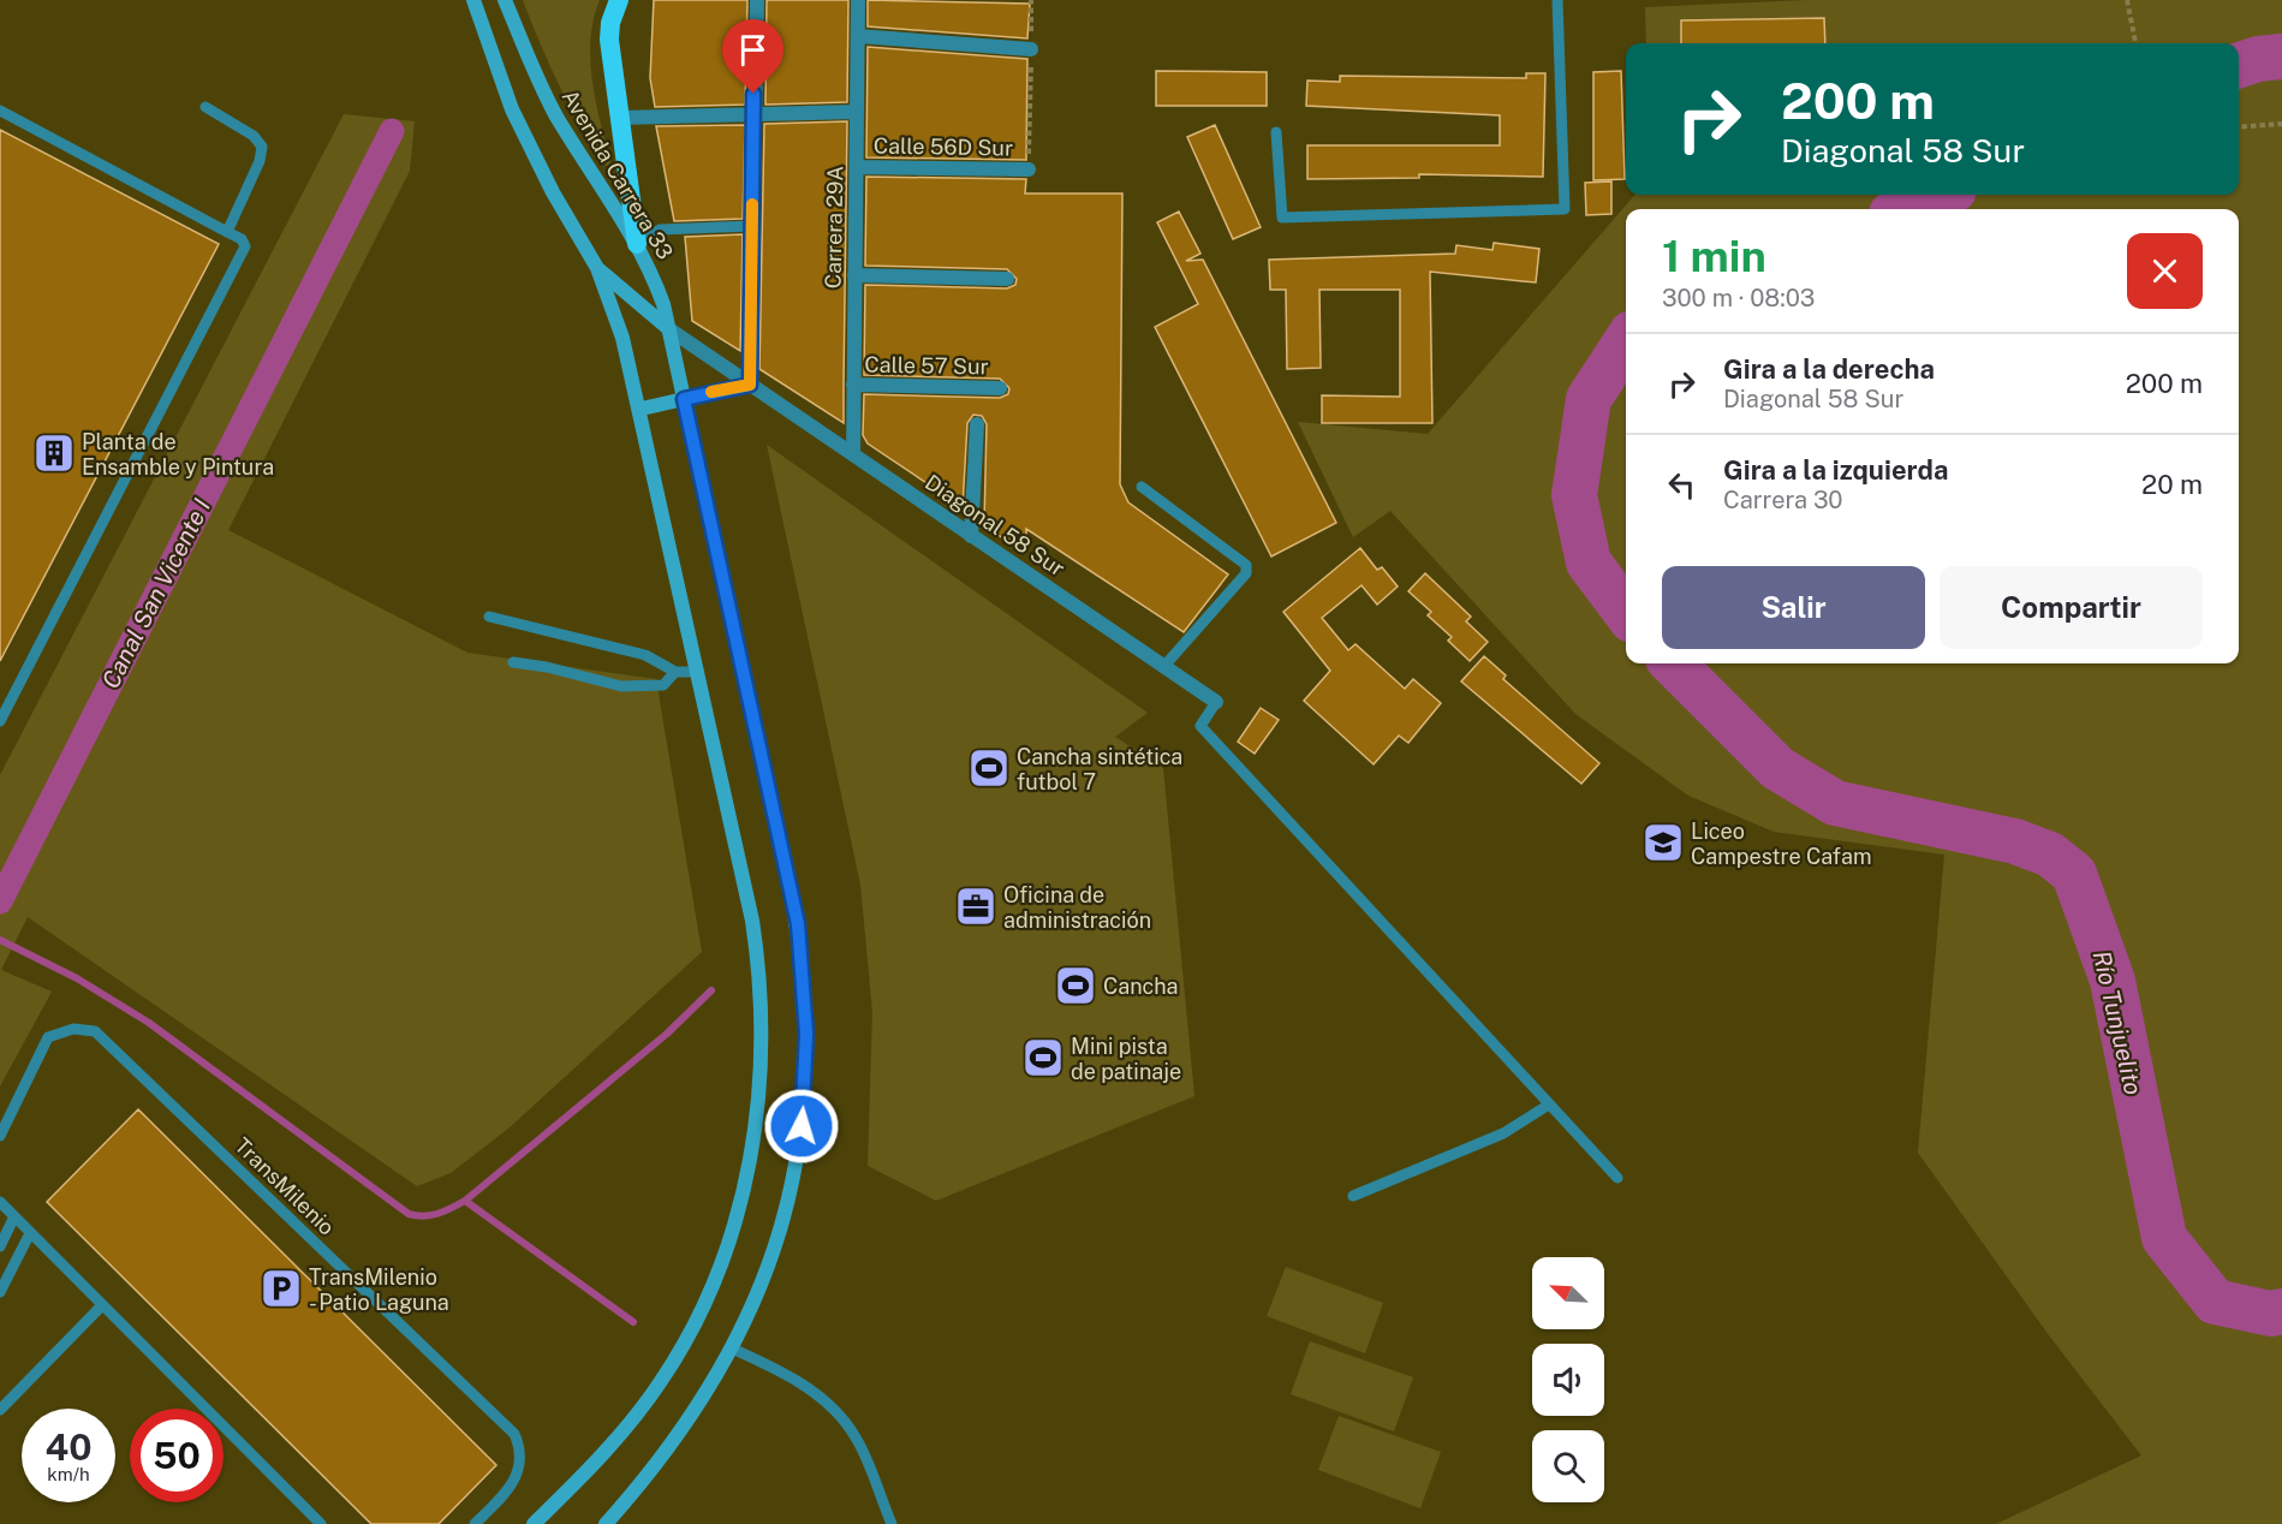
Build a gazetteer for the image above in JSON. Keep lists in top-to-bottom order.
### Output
{
  "streets": {
    "main road": ["Avenida Carrera 33"],
    "street": [
      "Calle 56D Sur",
      "Carrera 29A",
      "Calle 57 Sur",
      "Diagonal 58 Sur"
    ],
    "lane": ["TransMilenio"]
  },
  "crossings": [
    ["Calle 56D Sur", "Carrera 29A"],
    ["Avenida Carrera 33", "Diagonal 58 Sur"],
    ["Carrera 29A", "Calle 57 Sur"],
    ["Carrera 29A", "Diagonal 58 Sur"]
  ],
  "water": ["Canal San Vicente I", "Río Tunjuelito"],
  "places": {
    "building": ["Planta de Ensamble y Pintura"],
    "sports": ["Cancha sintética futbol 7", "Cancha", "Mini pista de patinaje"],
    "school or university": ["Liceo Campestre Cafam"],
    "office": ["Oficina de administración"],
    "parking": ["TransMilenio - Patio Laguna"]
  },
  "north": "top left",
  "page": {
    "turn": ["200 m", "Diagonal 58 Sur"],
    "heading": ["1 min", "300 m · 08:03"],
    "list": [
      {
        "name": "Gira a la derecha",
        "note": "Diagonal 58 Sur",
        "value": "200 m"
      },
      {
        "name": "Gira a la izquierda",
        "note": "Carrera 30",
        "value": "20 m"
      }
    ],
    "buttons": ["Salir", "Compartir"],
    "speed": "40 km/h",
    "limit": "50"
  }
}
